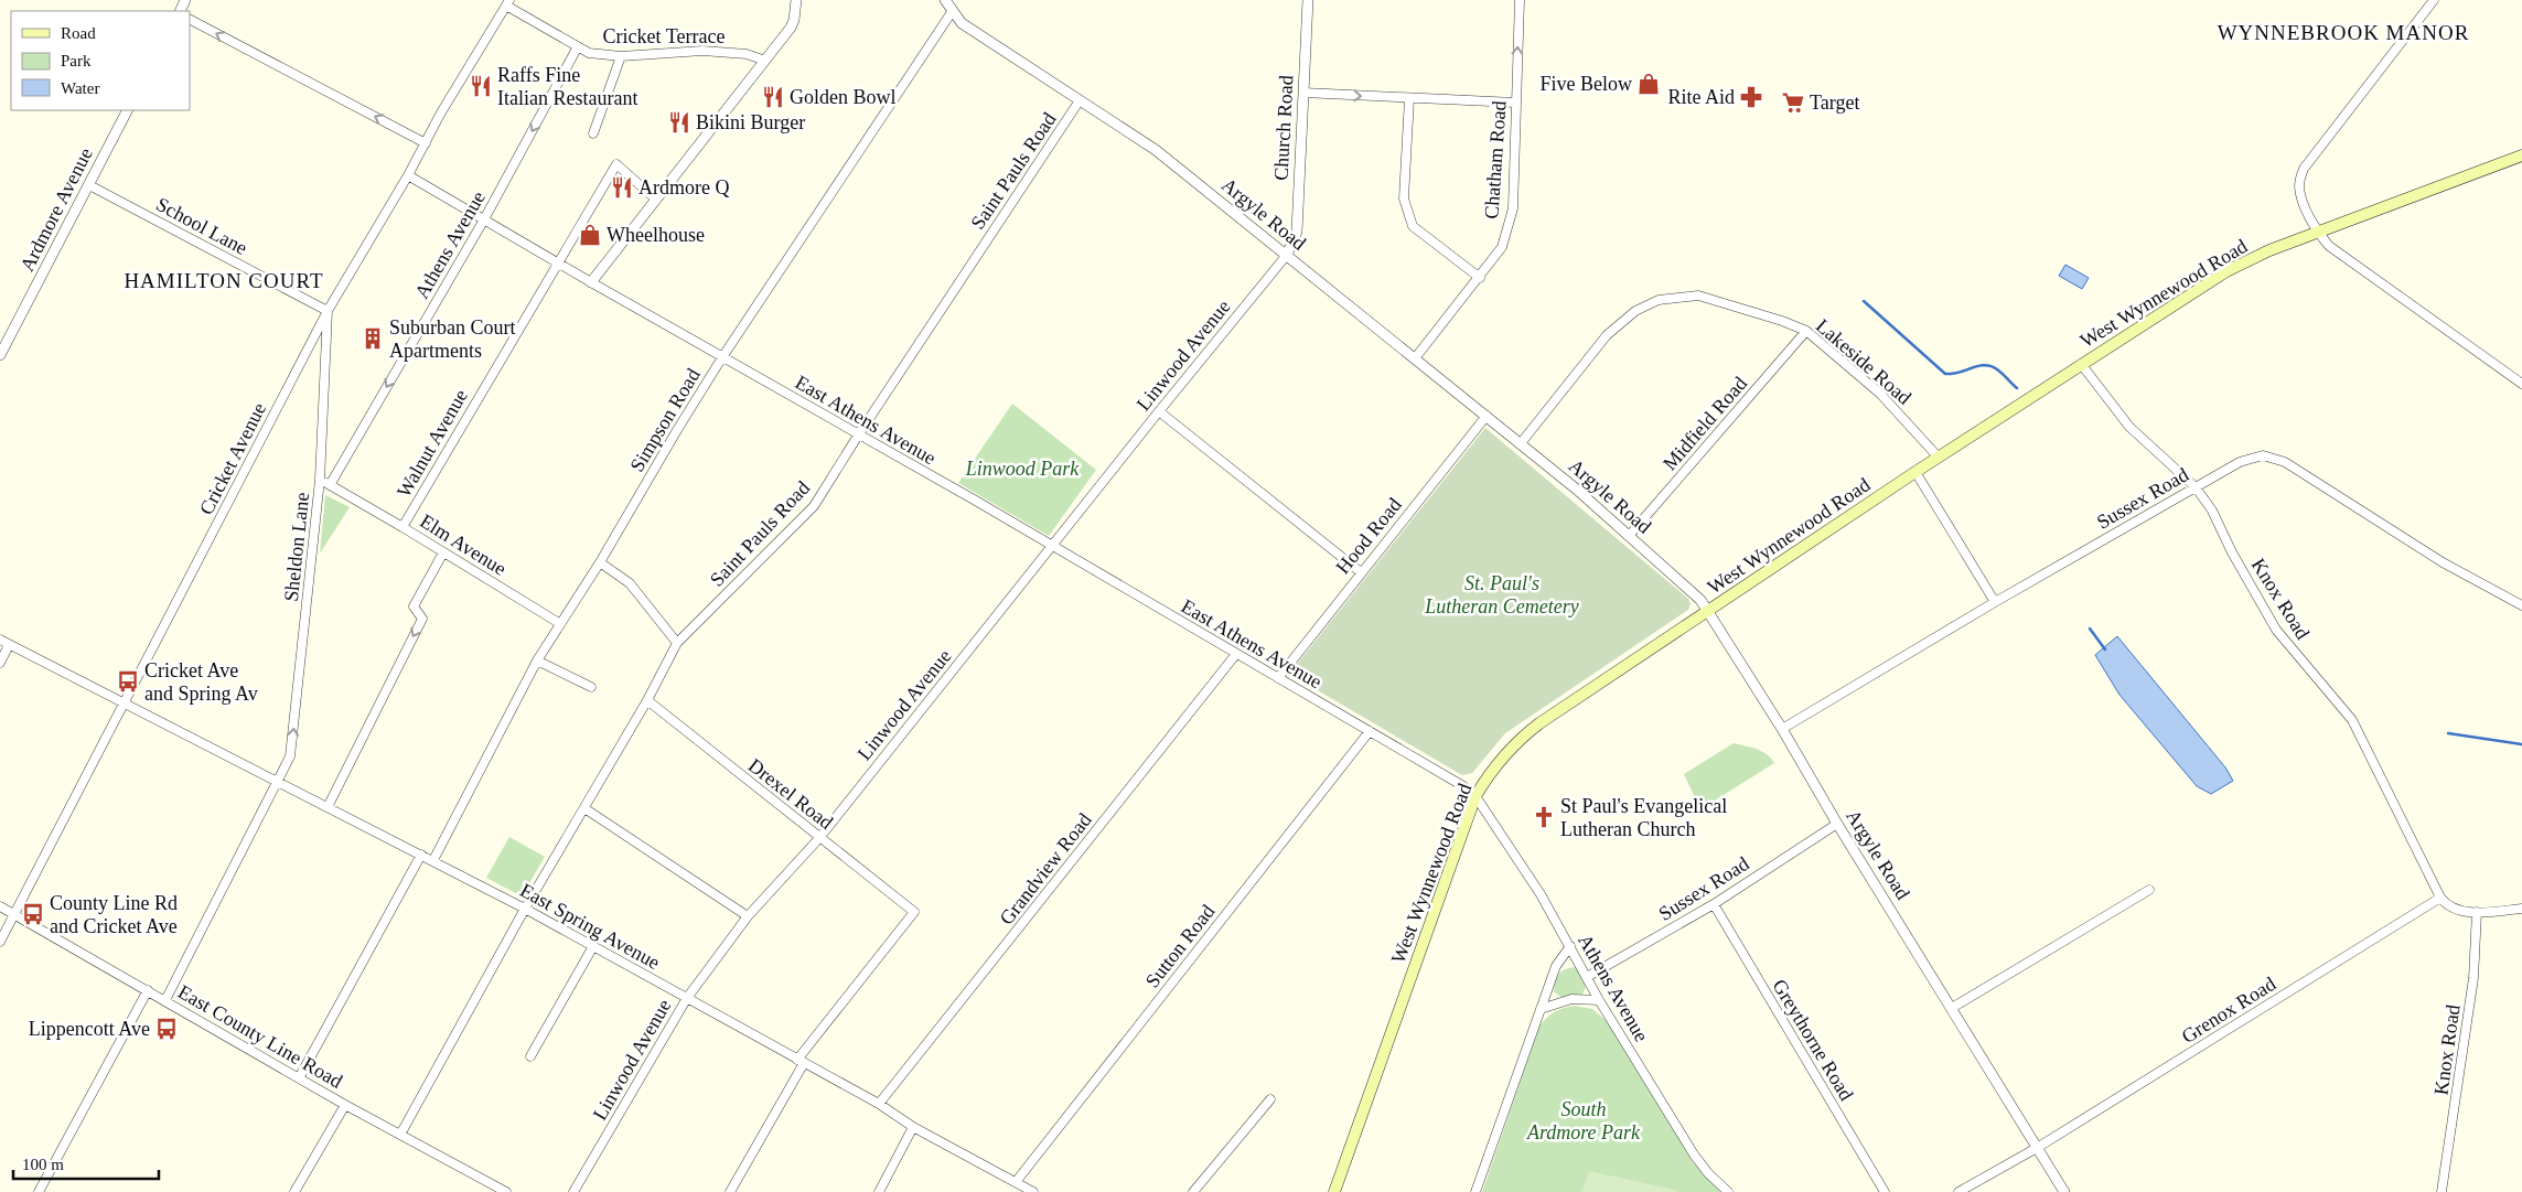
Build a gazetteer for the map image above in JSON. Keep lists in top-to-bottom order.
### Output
{
  "streets": {
    "main road": ["West Wynnewood Road"],
    "street": [
      "Cricket Terrace",
      "Church Road",
      "Chatham Road",
      "Saint Pauls Road",
      "Ardmore Avenue",
      "Argyle Road",
      "School Lane",
      "Athens Avenue",
      "Linwood Avenue",
      "Lakeside Road",
      "Simpson Road",
      "East Athens Avenue",
      "Midfield Road",
      "Walnut Avenue",
      "Cricket Avenue",
      "Sussex Road",
      "Hood Road",
      "Elm Avenue",
      "Sheldon Lane",
      "Knox Road",
      "Drexel Road",
      "Grandview Road",
      "East Spring Avenue",
      "Sutton Road",
      "Grenox Road",
      "East County Line Road",
      "Greythorne Road"
    ]
  },
  "crossings": [
    ["Cricket Terrace", "Athens Avenue"],
    ["Cricket Terrace", "Cricket Avenue"],
    ["Church Road", "Argyle Road"],
    ["Church Road", "Linwood Avenue"],
    ["Chatham Road", "Argyle Road"],
    ["Saint Pauls Road", "Argyle Road"],
    ["Saint Pauls Road", "East Athens Avenue"],
    ["Saint Pauls Road", "Drexel Road"],
    ["Saint Pauls Road", "East Spring Avenue"],
    ["Saint Pauls Road", "East County Line Road"],
    ["Ardmore Avenue", "School Lane"],
    ["Argyle Road", "West Wynnewood Road"],
    ["Argyle Road", "Linwood Avenue"],
    ["Argyle Road", "Lakeside Road"],
    ["Argyle Road", "Simpson Road"],
    ["Argyle Road", "Midfield Road"],
    ["Argyle Road", "Sussex Road"],
    ["Argyle Road", "Hood Road"],
    ["Argyle Road", "Grenox Road"],
    ["School Lane", "Cricket Avenue"],
    ["School Lane", "Sheldon Lane"],
    ["Athens Avenue", "West Wynnewood Road"],
    ["Athens Avenue", "East Athens Avenue"],
    ["Athens Avenue", "Sussex Road"],
    ["Athens Avenue", "Elm Avenue"],
    ["West Wynnewood Road", "Lakeside Road"],
    ["West Wynnewood Road", "East Athens Avenue"],
    ["West Wynnewood Road", "Knox Road"],
    ["Linwood Avenue", "East Athens Avenue"],
    ["Linwood Avenue", "Drexel Road"],
    ["Linwood Avenue", "East Spring Avenue"],
    ["Lakeside Road", "Midfield Road"],
    ["Simpson Road", "East Athens Avenue"],
    ["Simpson Road", "Elm Avenue"],
    ["Simpson Road", "East Spring Avenue"],
    ["East Athens Avenue", "Walnut Avenue"],
    ["East Athens Avenue", "Cricket Avenue"],
    ["East Athens Avenue", "Hood Road"],
    ["East Athens Avenue", "Grandview Road"],
    ["East Athens Avenue", "Sutton Road"],
    ["Walnut Avenue", "Elm Avenue"],
    ["Cricket Avenue", "Sheldon Lane"],
    ["Cricket Avenue", "East Spring Avenue"],
    ["Cricket Avenue", "East County Line Road"],
    ["Sussex Road", "Knox Road"],
    ["Sussex Road", "Greythorne Road"],
    ["Elm Avenue", "Sheldon Lane"],
    ["Sheldon Lane", "East Spring Avenue"],
    ["Sheldon Lane", "East County Line Road"],
    ["Knox Road", "Grenox Road"],
    ["Drexel Road", "East Spring Avenue"],
    ["Grandview Road", "East Spring Avenue"],
    ["East Spring Avenue", "Sutton Road"]
  ],
  "one_way": ["Athens Avenue", "Sheldon Lane"],
  "districts": ["WYNNEBROOK MANOR", "HAMILTON COURT"],
  "parks": ["Linwood Park", "St. Paul's Lutheran Cemetery", "South Ardmore Park"],
  "places": {
    "shop": ["Five Below", "Wheelhouse"],
    "restaurant": [
      "Raffs Fine Italian Restaurant",
      "Golden Bowl",
      "Bikini Burger",
      "Ardmore Q"
    ],
    "pharmacy": ["Rite Aid"],
    "supermarket": ["Target"],
    "building": ["Suburban Court Apartments"],
    "bus stop": ["Cricket Ave and Spring Av", "County Line Rd and Cricket Ave", "Lippencott Ave"],
    "church": ["St Paul's Evangelical Lutheran Church"]
  },
  "legend": ["Road", "Park", "Water"],
  "scale_bar": "100 m"
}
